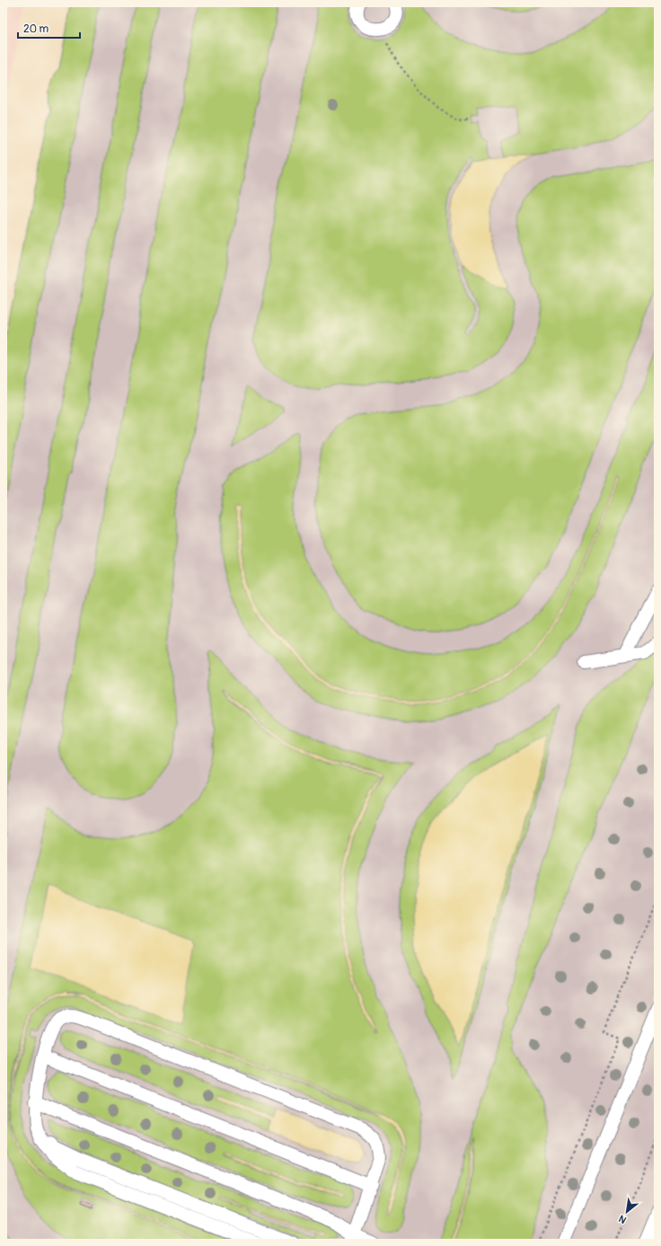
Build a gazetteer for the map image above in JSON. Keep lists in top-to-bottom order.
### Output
{
  "scale_bar": "20 m",
  "north": "bottom left"
}
